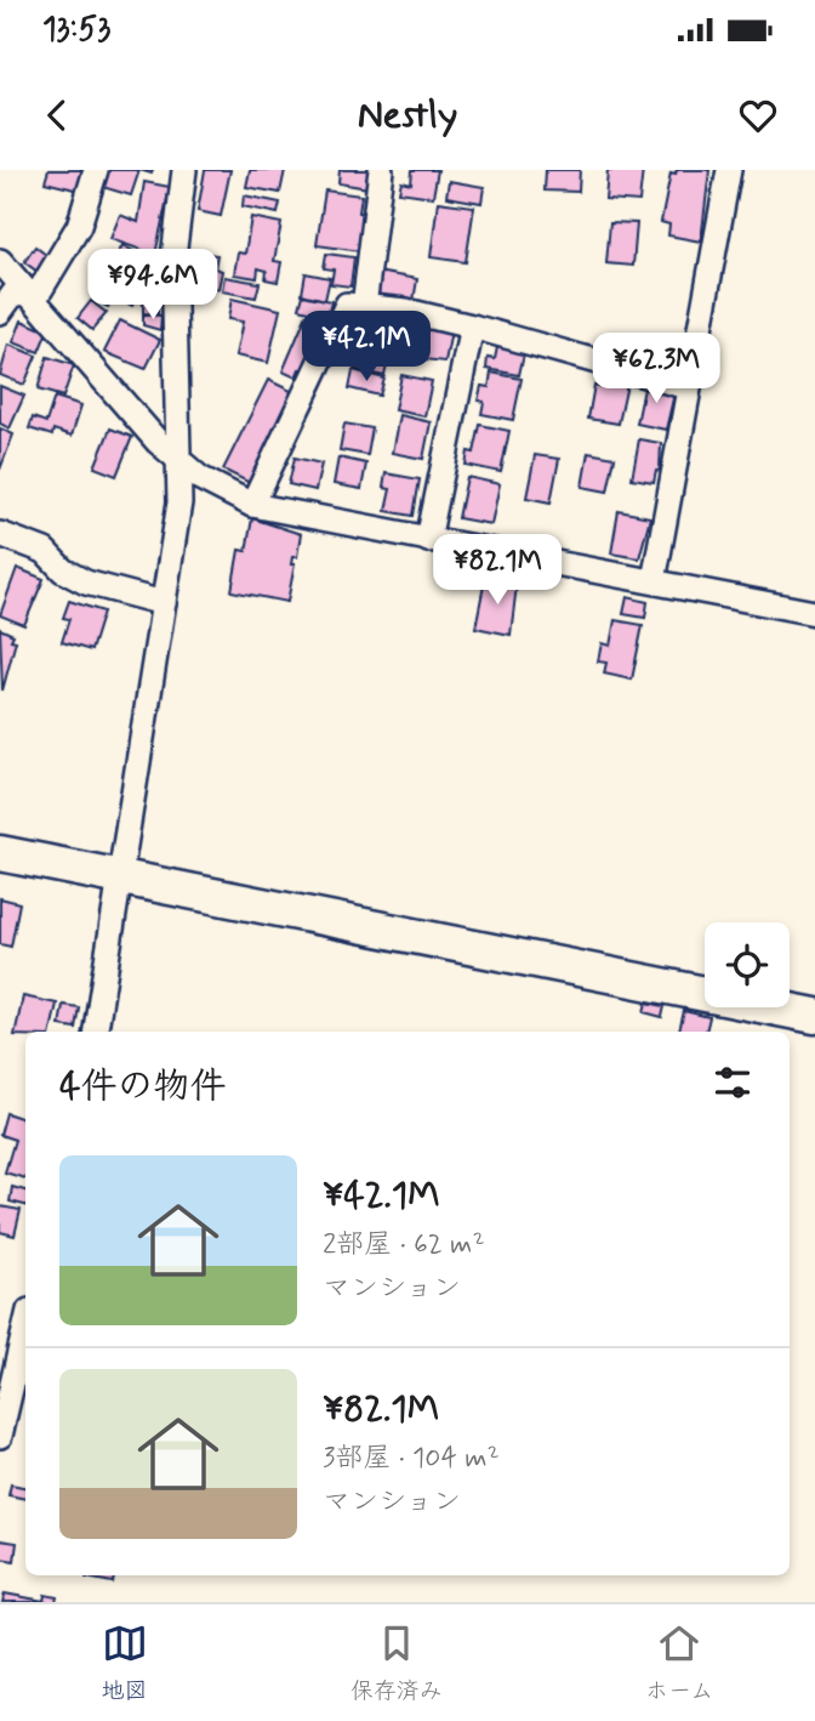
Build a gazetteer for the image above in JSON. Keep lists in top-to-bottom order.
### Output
{
  "page": {
    "status": "13:53",
    "header": "Nestly",
    "price": [
      "¥94.6M",
      "¥42.1M",
      "¥62.3M",
      "¥82.1M"
    ],
    "heading": "4件の物件",
    "list": [
      {
        "name": "¥42.1M",
        "note": "2部屋 · 62 m² · マンション"
      },
      {
        "name": "¥82.1M",
        "note": "3部屋 · 104 m² · マンション"
      }
    ],
    "tabs": ["地図", "保存済み", "ホーム"]
  }
}
